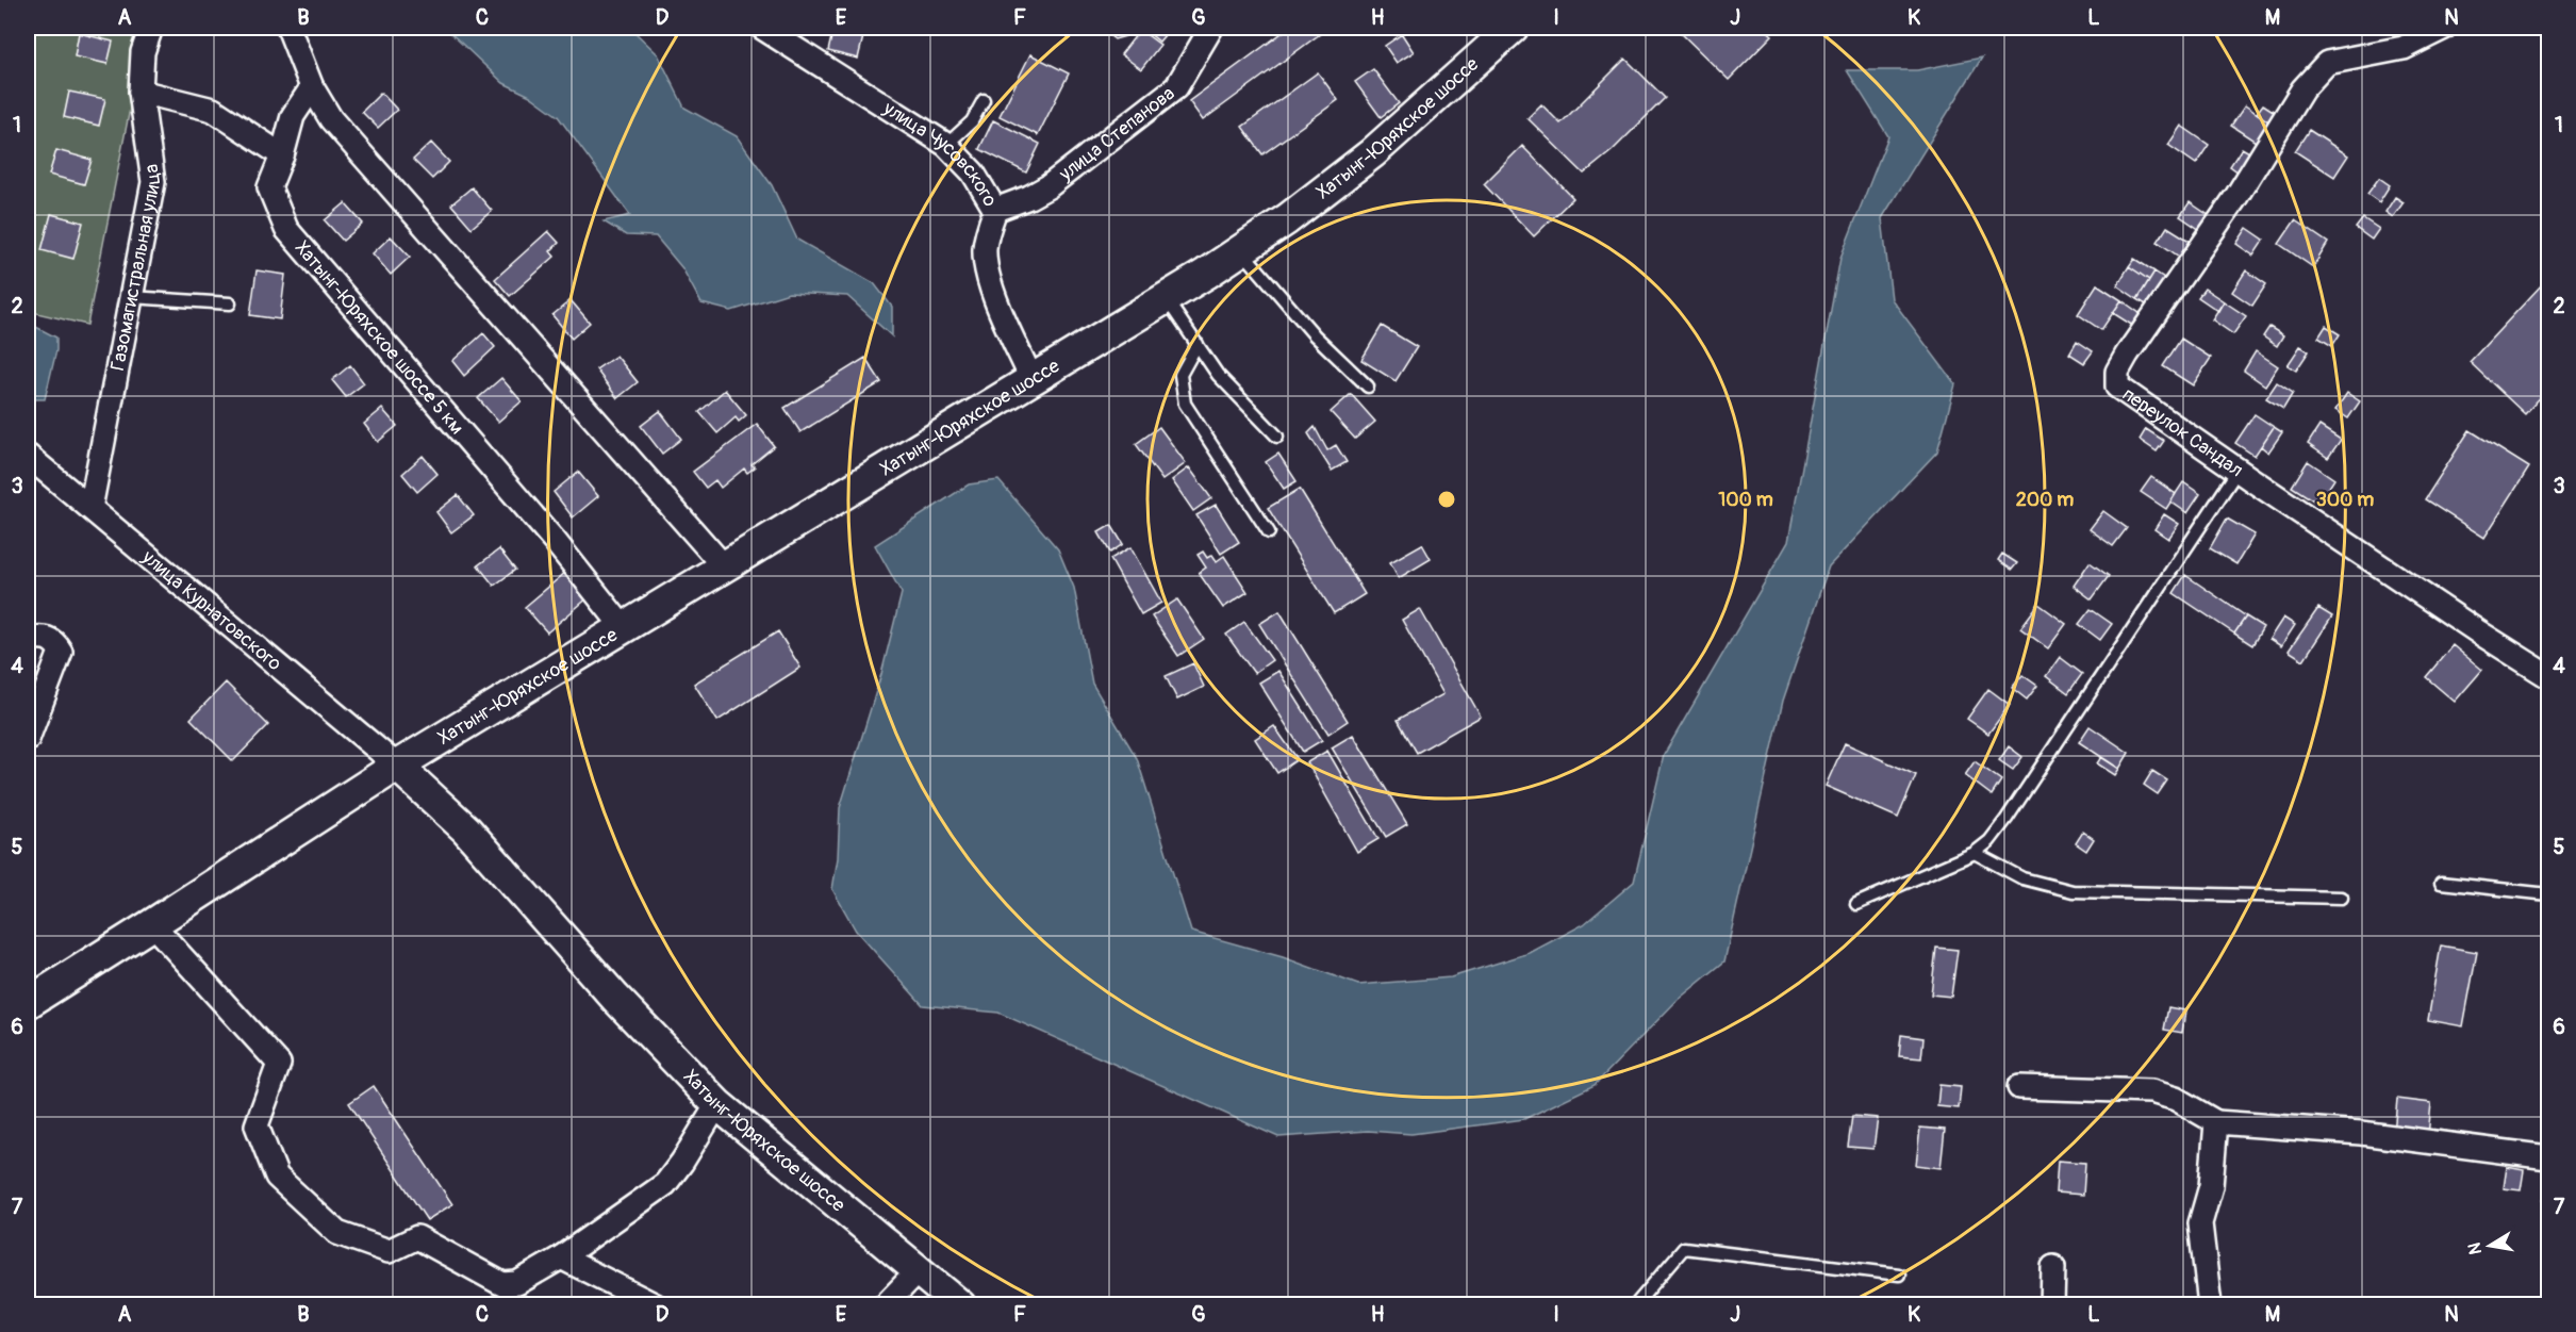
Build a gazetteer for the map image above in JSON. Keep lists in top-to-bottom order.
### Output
{
  "streets": {
    "main road": ["Хатынг-Юряхское шоссе"],
    "street": [
      "улица Степанова",
      "улица Чусовского",
      "Газомагистральная улица",
      "Хатынг-Юряхское шоссе 5 км",
      "переулок Сандал",
      "улица Курнатовского"
    ]
  },
  "crossings": [
    ["Хатынг-Юряхское шоссе", "улица Чусовского"],
    ["Хатынг-Юряхское шоссе", "Хатынг-Юряхское шоссе 5 км"],
    ["Хатынг-Юряхское шоссе", "улица Курнатовского"],
    ["улица Степанова", "улица Чусовского"],
    ["Газомагистральная улица", "улица Курнатовского"]
  ],
  "north": "left",
  "grid": {
    "columns": [
      "A",
      "B",
      "C",
      "D",
      "E",
      "F",
      "G",
      "H",
      "I",
      "J",
      "K",
      "L",
      "M",
      "N"
    ],
    "rows": [
      "1",
      "2",
      "3",
      "4",
      "5",
      "6",
      "7"
    ]
  },
  "rings": ["100 m", "200 m", "300 m"]
}
